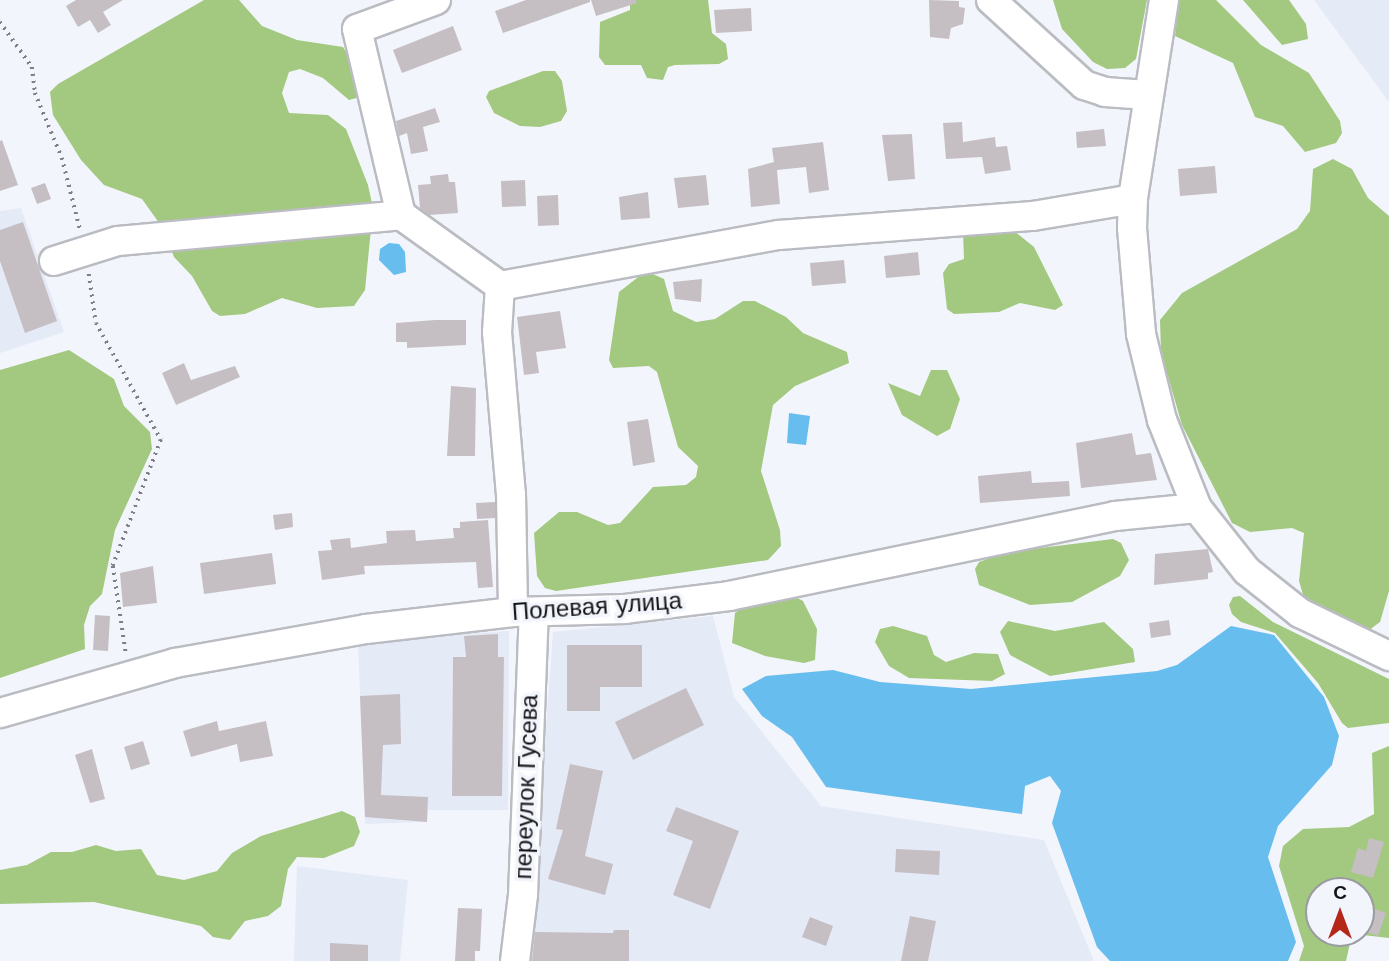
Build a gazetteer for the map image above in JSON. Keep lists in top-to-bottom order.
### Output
{
  "streets": {
    "street": ["Полевая улица", "переулок Гусева"]
  },
  "crossings": [
    ["Полевая улица", "переулок Гусева"]
  ],
  "north": "top"
}
